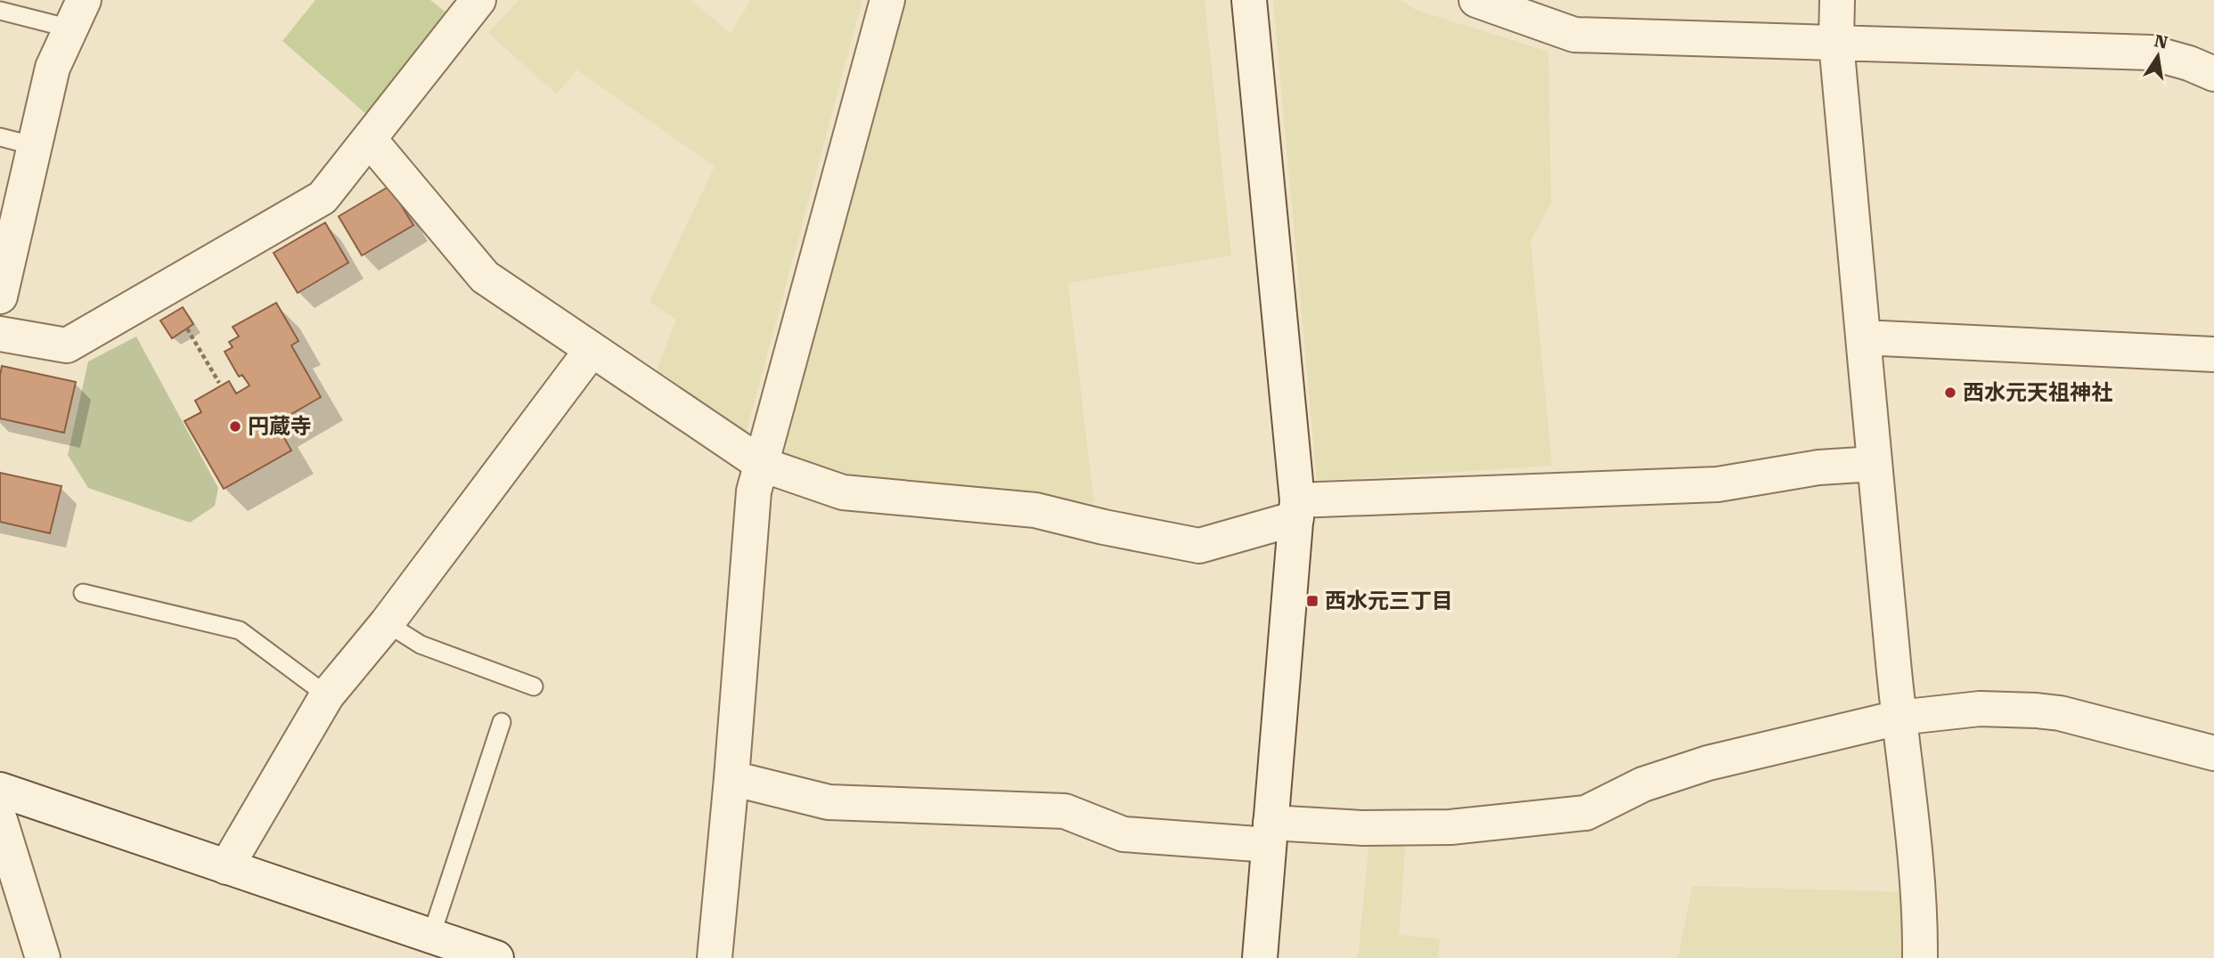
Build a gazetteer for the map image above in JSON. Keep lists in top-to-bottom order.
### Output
{
  "places": {
    "other": ["西水元天祖神社", "円蔵寺"],
    "transit": ["西水元三丁目"]
  },
  "north": "top"
}
